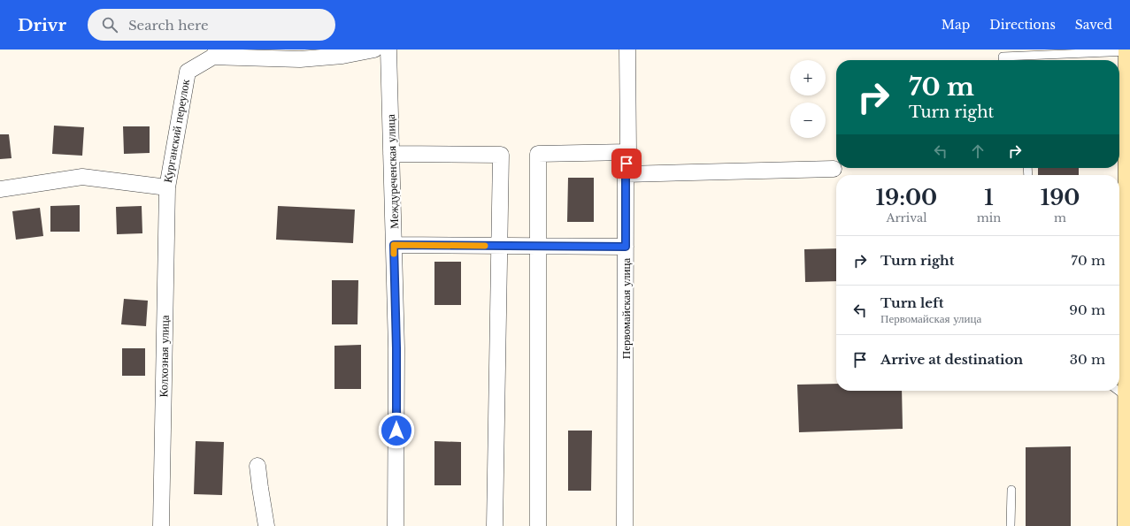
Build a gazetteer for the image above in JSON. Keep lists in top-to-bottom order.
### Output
{
  "streets": {
    "street": [
      "Курганский переулок",
      "Междуреченская улица",
      "Первомайская улица",
      "Колхозная улица"
    ]
  },
  "crossings": [
    ["Курганский переулок", "Колхозная улица"]
  ],
  "page": {
    "header": "Drivr",
    "search": "Search here",
    "nav": ["Map", "Directions", "Saved"],
    "map_buttons": ["+", "−"],
    "turn": ["70 m", "Turn right"],
    "eta": [
      "19:00",
      "Arrival",
      "1",
      "min",
      "190",
      "m"
    ],
    "list": [
      {
        "name": "Turn right",
        "value": "70 m"
      },
      {
        "name": "Turn left",
        "note": "Первомайская улица",
        "value": "90 m"
      },
      {
        "name": "Arrive at destination",
        "value": "30 m"
      }
    ]
  }
}
